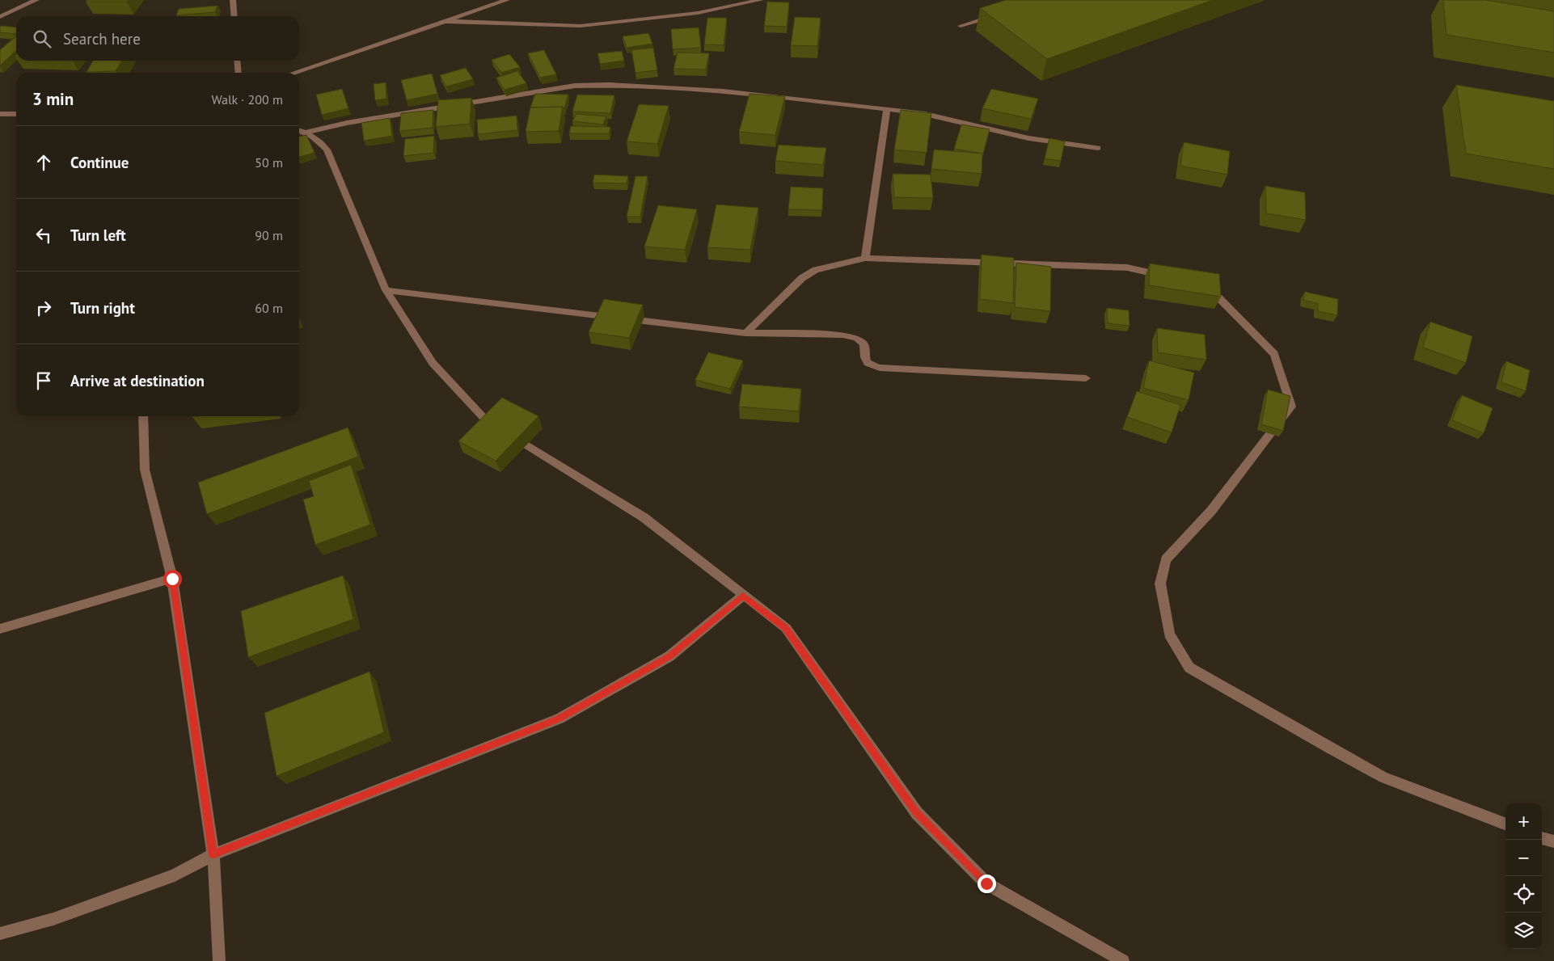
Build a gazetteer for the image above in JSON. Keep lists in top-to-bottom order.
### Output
{
  "page": {
    "search": "Search here",
    "heading": ["3 min", "Walk · 200 m"],
    "list": [
      ["Continue", "50 m"],
      ["Turn left", "90 m"],
      ["Turn right", "60 m"],
      "Arrive at destination"
    ],
    "map_buttons": ["+", "−"]
  }
}
